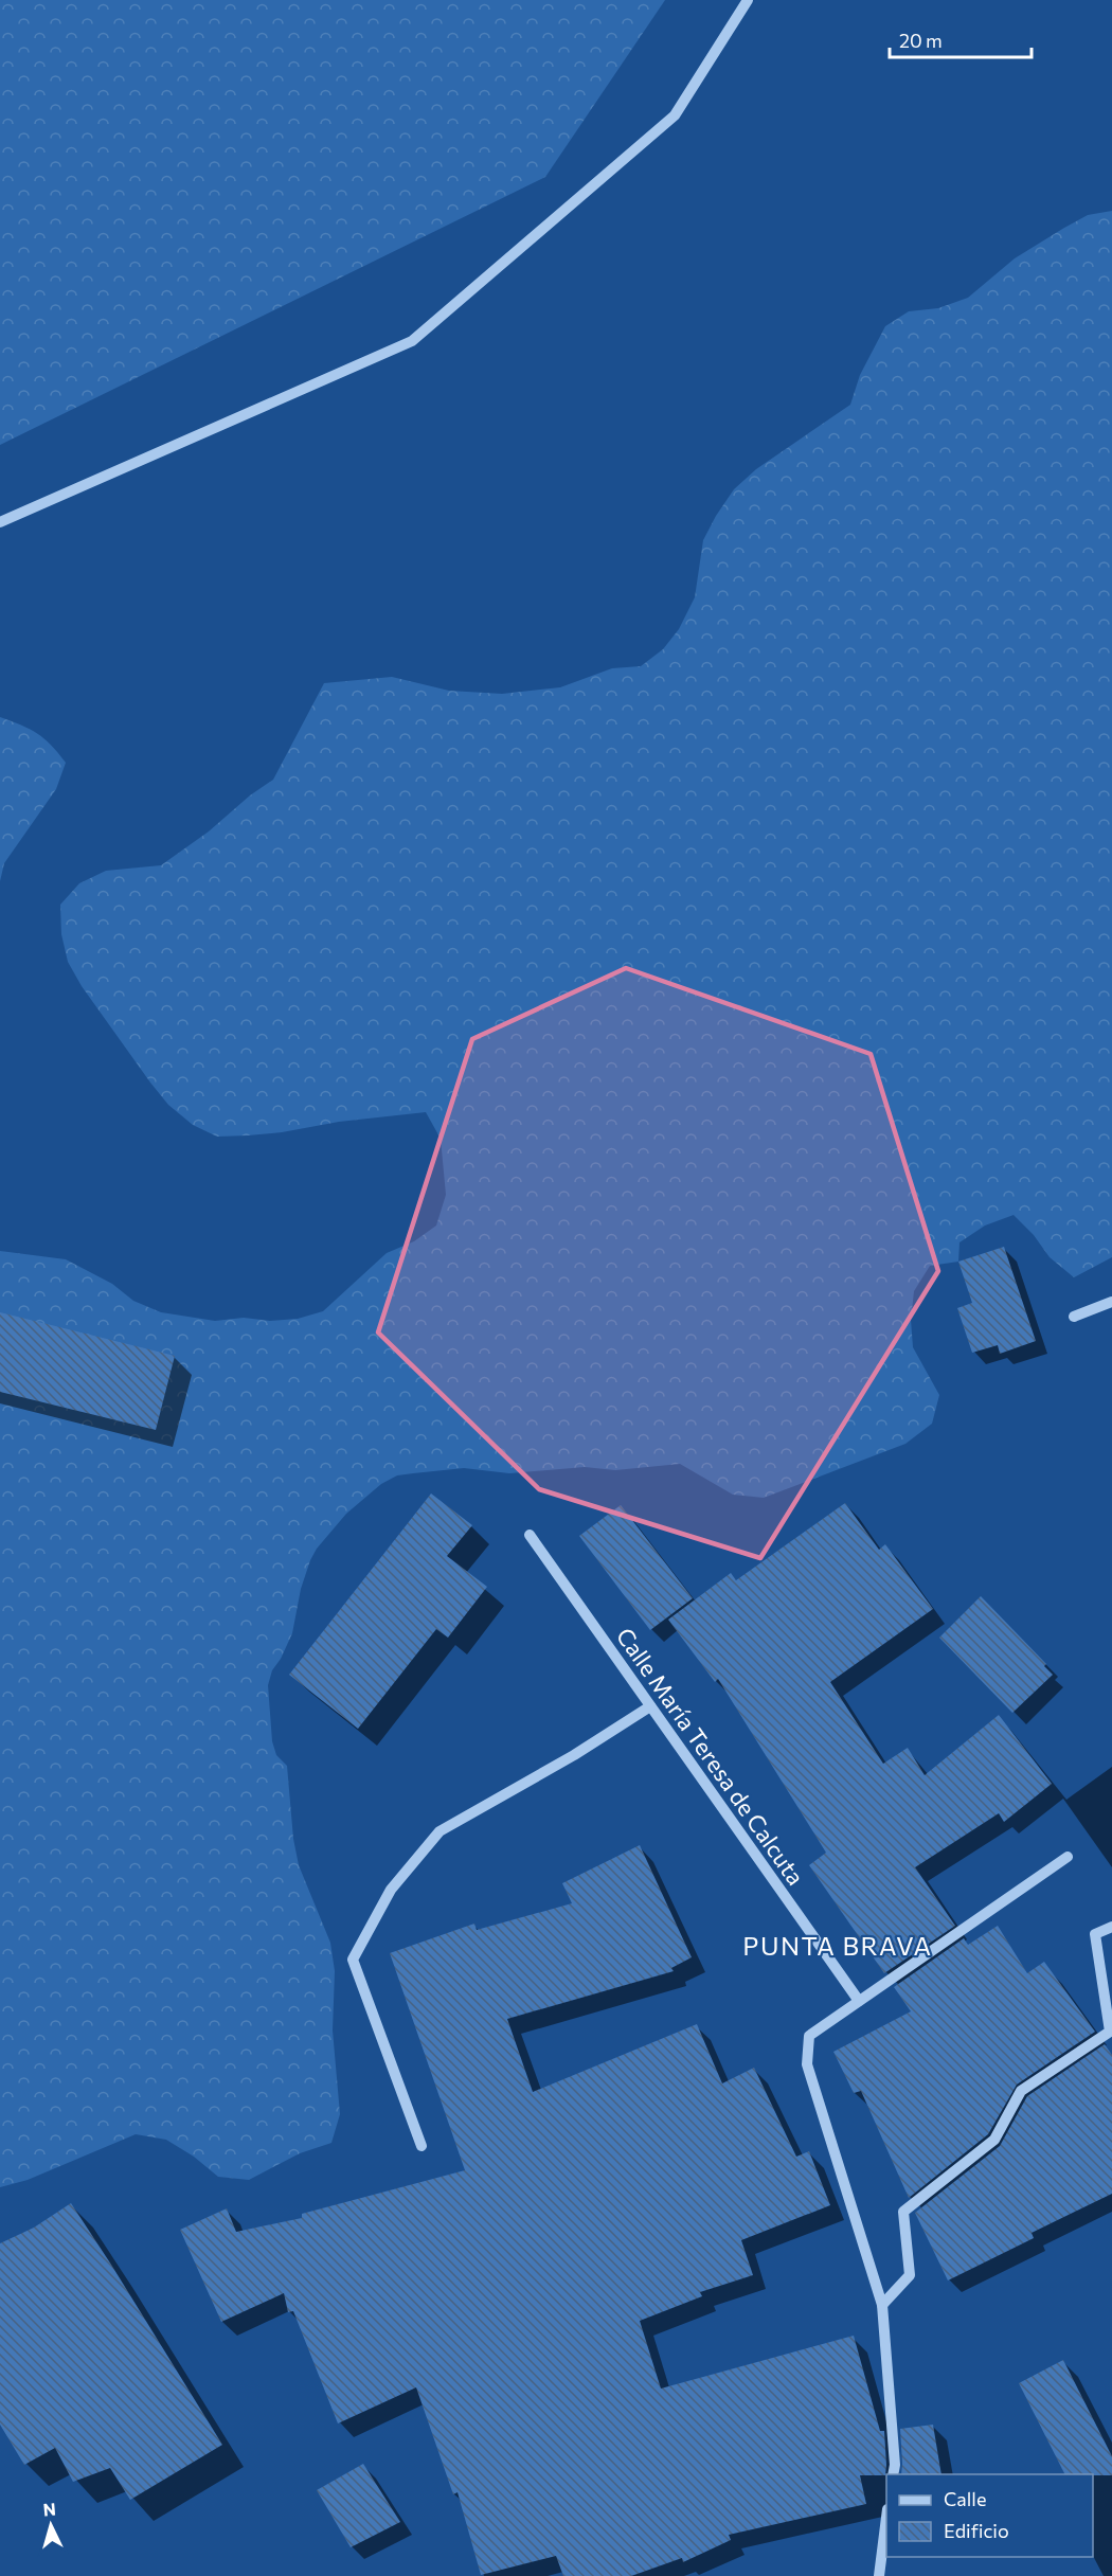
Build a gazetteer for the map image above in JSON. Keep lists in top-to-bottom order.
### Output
{
  "streets": {
    "street": ["Calle María Teresa de Calcuta"]
  },
  "districts": ["PUNTA BRAVA"],
  "legend": ["Calle", "Edificio"],
  "scale_bar": "20 m",
  "north": "top"
}
